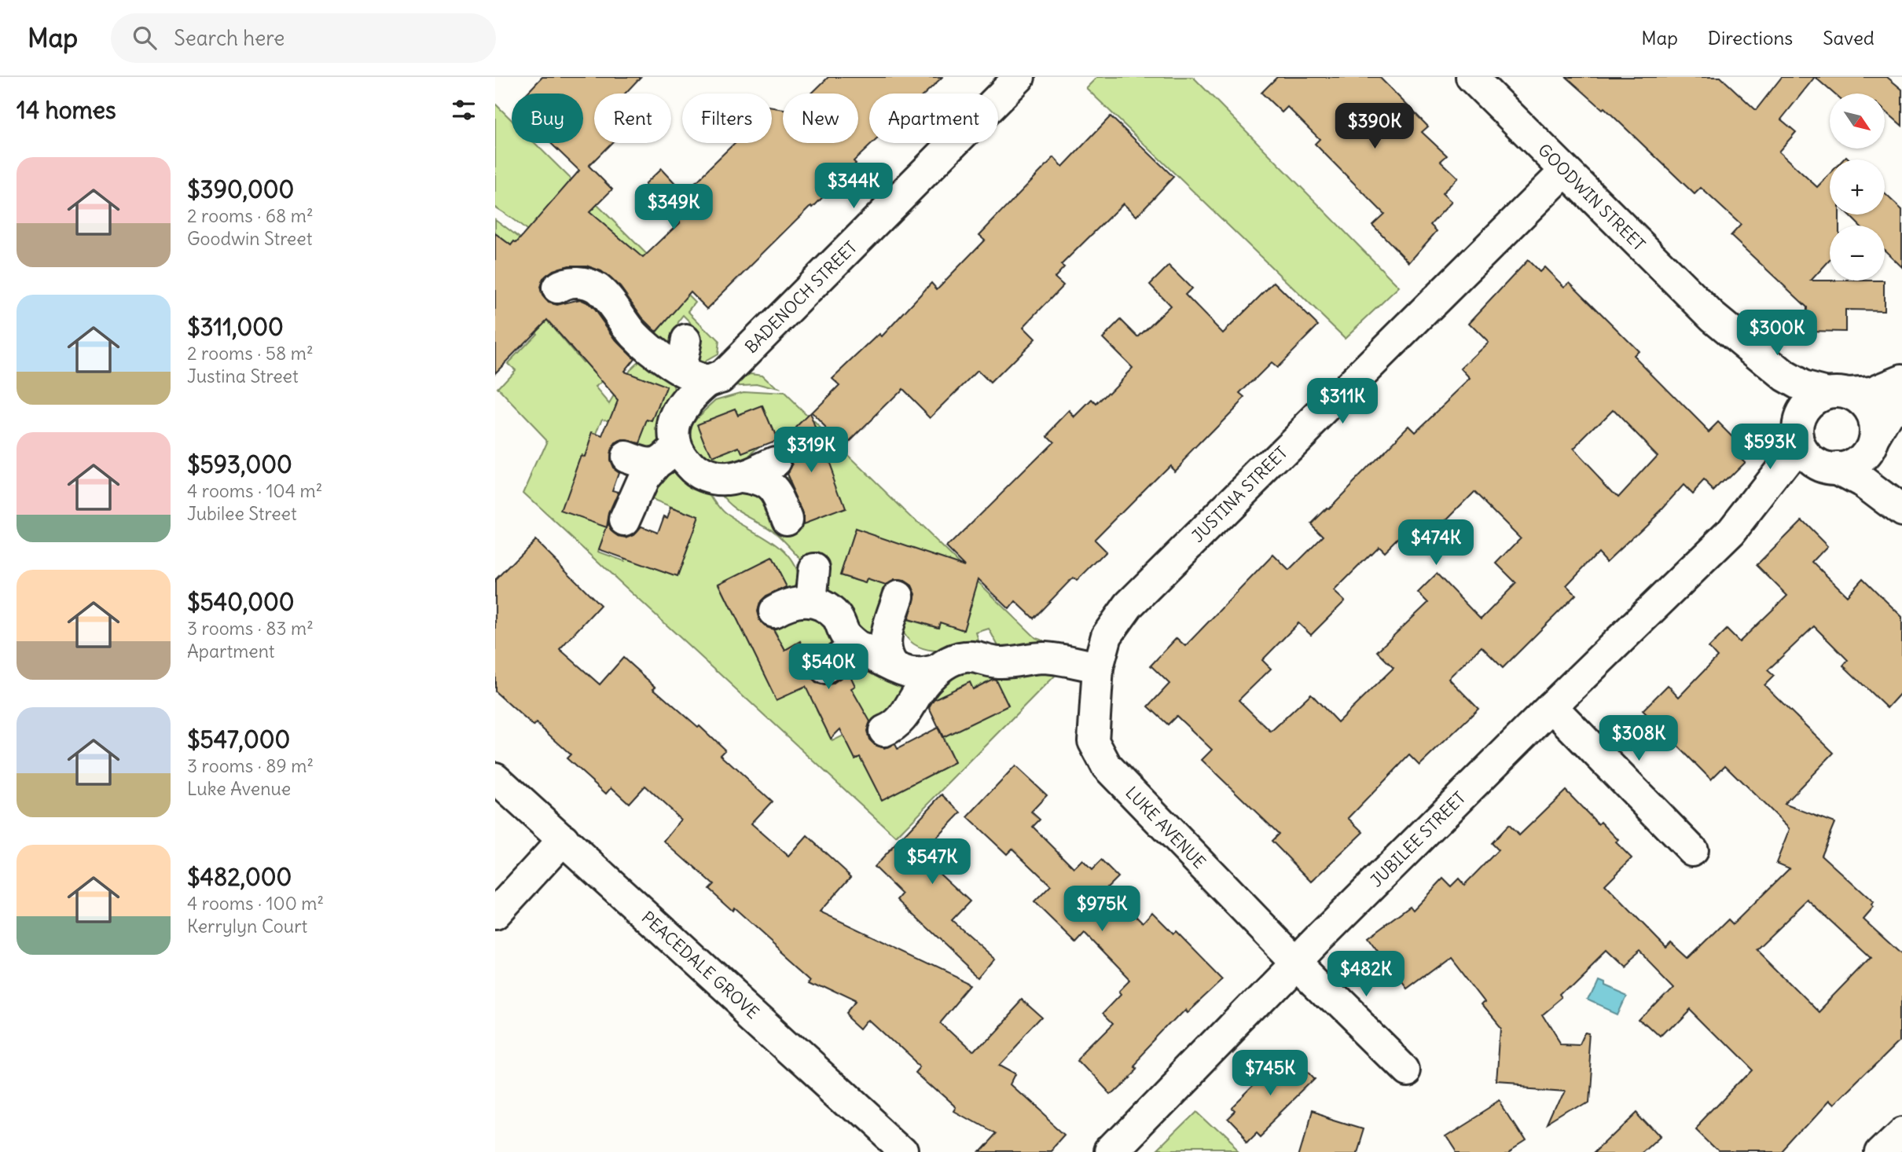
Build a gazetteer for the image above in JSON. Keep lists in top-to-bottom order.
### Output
{
  "streets": {
    "street": [
      "GOODWIN STREET",
      "BADENOCH STREET",
      "JUSTINA STREET",
      "LUKE AVENUE",
      "JUBILEE STREET",
      "PEACEDALE GROVE"
    ]
  },
  "crossings": [
    ["GOODWIN STREET", "JUSTINA STREET"],
    ["GOODWIN STREET", "JUBILEE STREET"],
    ["JUSTINA STREET", "LUKE AVENUE"],
    ["LUKE AVENUE", "JUBILEE STREET"]
  ],
  "north": "bottom right",
  "page": {
    "header": "Map",
    "search": "Search here",
    "nav": ["Map", "Directions", "Saved"],
    "heading": "14 homes",
    "map_buttons": ["+", "−"],
    "chip": [
      "Buy",
      "Rent",
      "Filters",
      "New",
      "Apartment"
    ],
    "price": [
      "$390K",
      "$344K",
      "$349K",
      "$300K",
      "$311K",
      "$593K",
      "$319K",
      "$474K",
      "$540K",
      "$308K",
      "$547K",
      "$975K",
      "$482K",
      "$745K"
    ],
    "list": [
      {
        "name": "$390,000",
        "note": "2 rooms · 68 m² · Goodwin Street"
      },
      {
        "name": "$311,000",
        "note": "2 rooms · 58 m² · Justina Street"
      },
      {
        "name": "$593,000",
        "note": "4 rooms · 104 m² · Jubilee Street"
      },
      {
        "name": "$540,000",
        "note": "3 rooms · 83 m² · Apartment"
      },
      {
        "name": "$547,000",
        "note": "3 rooms · 89 m² · Luke Avenue"
      },
      {
        "name": "$482,000",
        "note": "4 rooms · 100 m² · Kerrylyn Court"
      }
    ]
  }
}
